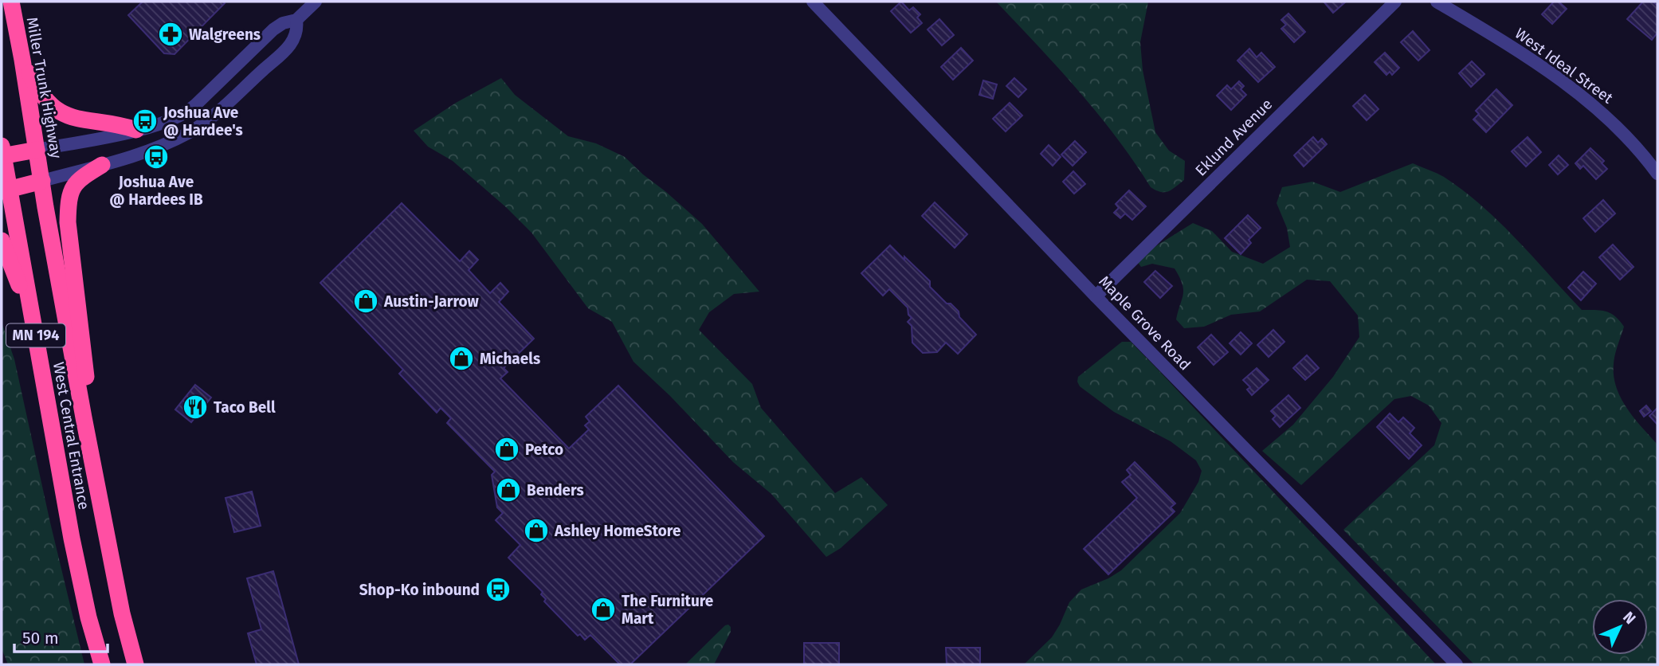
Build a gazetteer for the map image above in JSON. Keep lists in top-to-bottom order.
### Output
{
  "streets": {
    "highway": ["Miller Trunk Highway", "MN 194", "West Central Entrance"],
    "street": ["West Ideal Street", "Eklund Avenue", "Maple Grove Road"]
  },
  "crossings": [
    ["Miller Trunk Highway", "West Central Entrance"],
    ["Eklund Avenue", "Maple Grove Road"]
  ],
  "places": {
    "pharmacy": ["Walgreens"],
    "bus stop": ["Joshua Ave @ Hardee's", "Joshua Ave @ Hardees IB", "Shop-Ko inbound"],
    "shop": [
      "Austin-Jarrow",
      "Michaels",
      "Petco",
      "Benders",
      "Ashley HomeStore",
      "The Furniture Mart"
    ],
    "restaurant": ["Taco Bell"]
  },
  "scale_bar": "50 m",
  "north": "top right"
}
